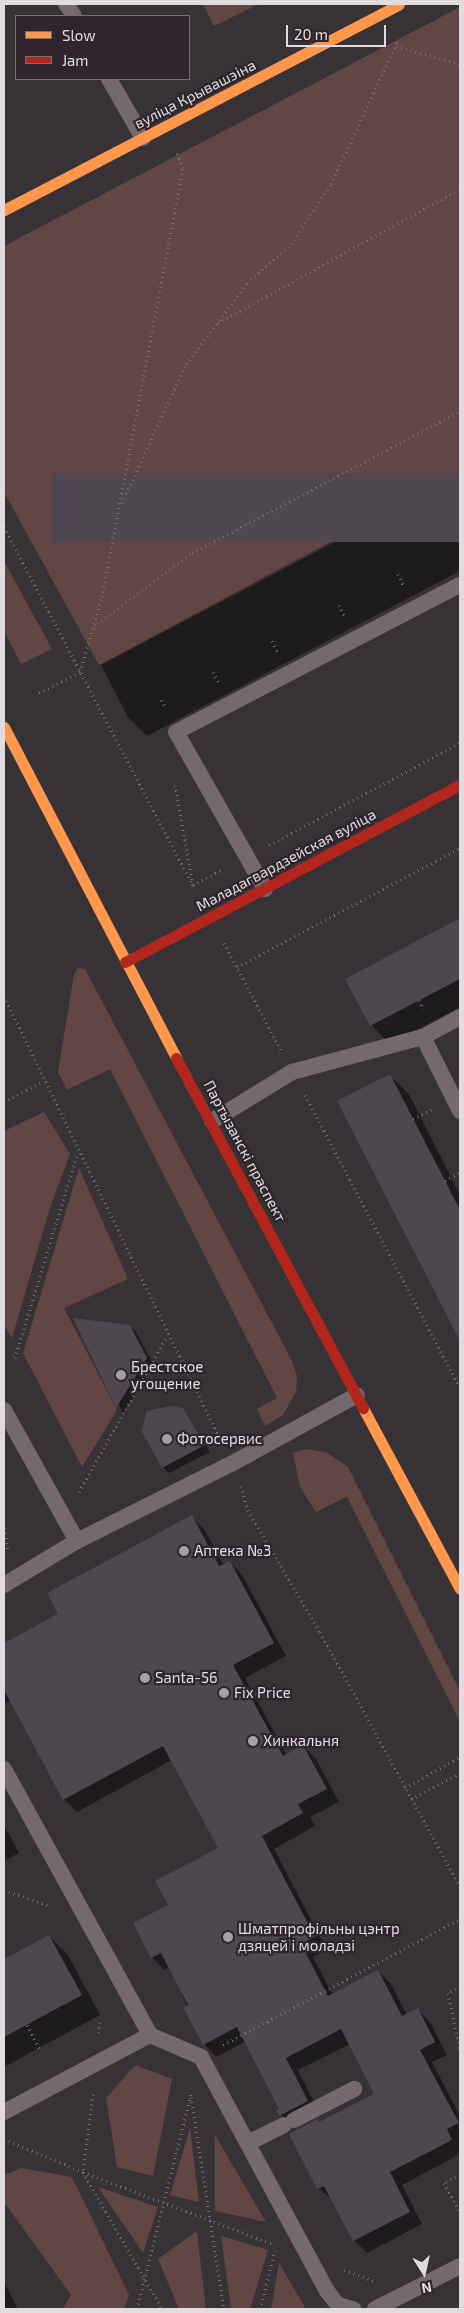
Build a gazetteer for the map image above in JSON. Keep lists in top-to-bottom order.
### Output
{
  "streets": {
    "main road": ["вуліца Крывашэіна", "Маладагвардзейская вуліца", "Партызанскі праспект"]
  },
  "crossings": [
    ["Маладагвардзейская вуліца", "Партызанскі праспект"]
  ],
  "places": [
    "Брестское угощение",
    "Фотосервис",
    "Аптека №3",
    "Santa-56",
    "Fix Price",
    "Хинкальня",
    "Шматпрофільны цэнтр дзяцей і моладзі"
  ],
  "legend": ["Slow", "Jam"],
  "scale_bar": "20 m",
  "north": "bottom"
}
